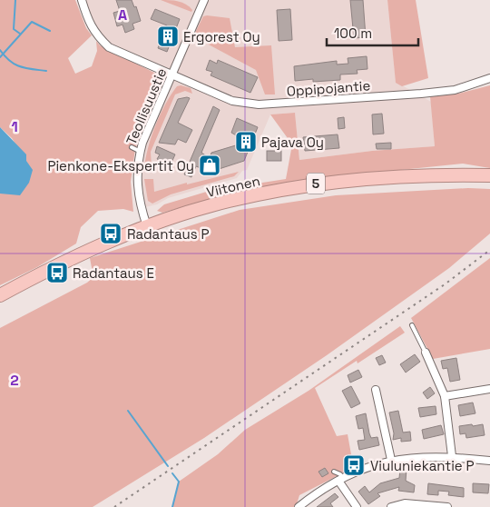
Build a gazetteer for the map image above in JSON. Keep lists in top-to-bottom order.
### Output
{
  "streets": {
    "highway": ["5", "Viitonen"],
    "street": ["Oppipojantie", "Teollisuustie"]
  },
  "crossings": [
    ["Oppipojantie", "Teollisuustie"],
    ["Teollisuustie", "Viitonen"]
  ],
  "places": {
    "building": ["Ergorest Oy", "Pajava Oy"],
    "shop": ["Pienkone-Ekspertit Oy"],
    "bus stop": ["Radantaus P", "Radantaus E", "Viuluniekantie P"]
  },
  "scale_bar": "100 m",
  "grid": {
    "columns": ["A"],
    "rows": ["1", "2"]
  }
}
